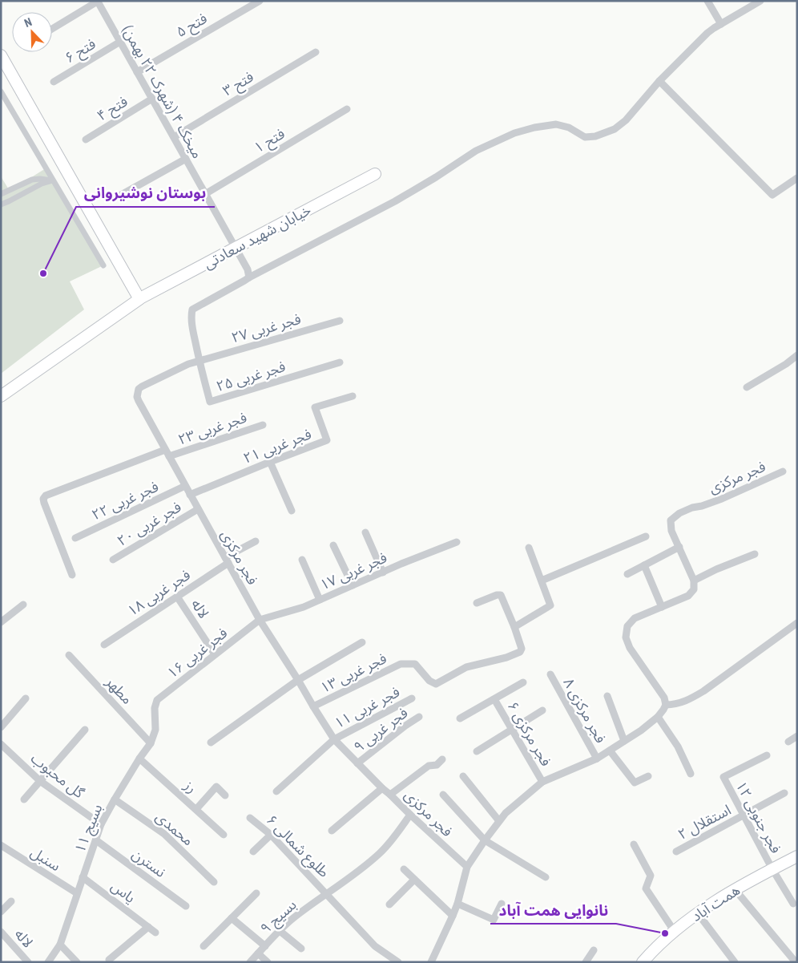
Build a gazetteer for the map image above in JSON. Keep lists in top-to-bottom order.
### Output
{
  "streets": {
    "main road": ["خیابان شهید سعادتی", "همت آباد"],
    "street": [
      "فتح ۵",
      "فتح ۶",
      "فتح ۳",
      "(شهرک ۲۲ بهمن) میخک ۴",
      "فتح ۴",
      "فتح ۱",
      "فجر غربی ۲۷",
      "فجر غربی ۲۵",
      "فجر غربی ۲۳",
      "فجر غربی ۲۱",
      "فجر مرکزی",
      "فجر غربی ۲۲",
      "فجر غربی ۲۰",
      "فجر غربی ۱۷",
      "فجر غربی ۱۸",
      "لاله",
      "فجر غربی ۱۶",
      "فجر غربی ۱۳",
      "مطهر",
      "فجر غربی ۱۱",
      "فجر مرکزی ۸",
      "فجر غربی ۹",
      "فجر مرکزی ۶",
      "گل محبوب",
      "رز",
      "فجر جنوبی ۱۲",
      "استقلال ۲",
      "بسیج ۱۱",
      "محمدی",
      "طلوع شمالی ۶",
      "سنبل",
      "نسترن",
      "یاس",
      "بسیج ۹"
    ]
  },
  "crossings": [
    ["فتح ۵", "(شهرک ۲۲ بهمن) میخک ۴"],
    ["فتح ۶", "(شهرک ۲۲ بهمن) میخک ۴"],
    ["فتح ۳", "(شهرک ۲۲ بهمن) میخک ۴"],
    ["(شهرک ۲۲ بهمن) میخک ۴", "فتح ۴"],
    ["(شهرک ۲۲ بهمن) میخک ۴", "فتح ۱"],
    ["(شهرک ۲۲ بهمن) میخک ۴", "خیابان شهید سعادتی"],
    ["فجر غربی ۲۷", "فجر غربی ۲۵"],
    ["فجر غربی ۲۷", "فجر مرکزی"],
    ["فجر غربی ۲۵", "فجر مرکزی"],
    ["فجر غربی ۲۳", "فجر مرکزی"],
    ["فجر غربی ۲۱", "فجر مرکزی"],
    ["فجر مرکزی", "فجر غربی ۲۲"],
    ["فجر مرکزی", "فجر غربی ۲۰"],
    ["فجر مرکزی", "فجر غربی ۱۷"],
    ["فجر مرکزی", "فجر غربی ۱۸"],
    ["فجر مرکزی", "فجر غربی ۱۶"],
    ["فجر مرکزی", "فجر غربی ۱۳"],
    ["فجر مرکزی", "فجر غربی ۱۱"],
    ["فجر مرکزی", "فجر غربی ۹"],
    ["فجر مرکزی", "بسیج ۹"],
    ["فجر غربی ۱۷", "فجر غربی ۱۶"],
    ["فجر غربی ۱۸", "لاله"],
    ["لاله", "فجر غربی ۱۶"],
    ["فجر غربی ۱۶", "بسیج ۱۱"],
    ["مطهر", "بسیج ۱۱"],
    ["گل محبوب", "بسیج ۱۱"],
    ["رز", "بسیج ۱۱"],
    ["فجر جنوبی ۱۲", "استقلال ۲"],
    ["فجر جنوبی ۱۲", "همت آباد"],
    ["بسیج ۱۱", "محمدی"],
    ["بسیج ۱۱", "سنبل"],
    ["بسیج ۱۱", "نسترن"],
    ["بسیج ۱۱", "یاس"],
    ["طلوع شمالی ۶", "بسیج ۹"]
  ],
  "places": ["بوستان نوشیروانی", "نانوایی همت آباد"],
  "north": "top left"
}
